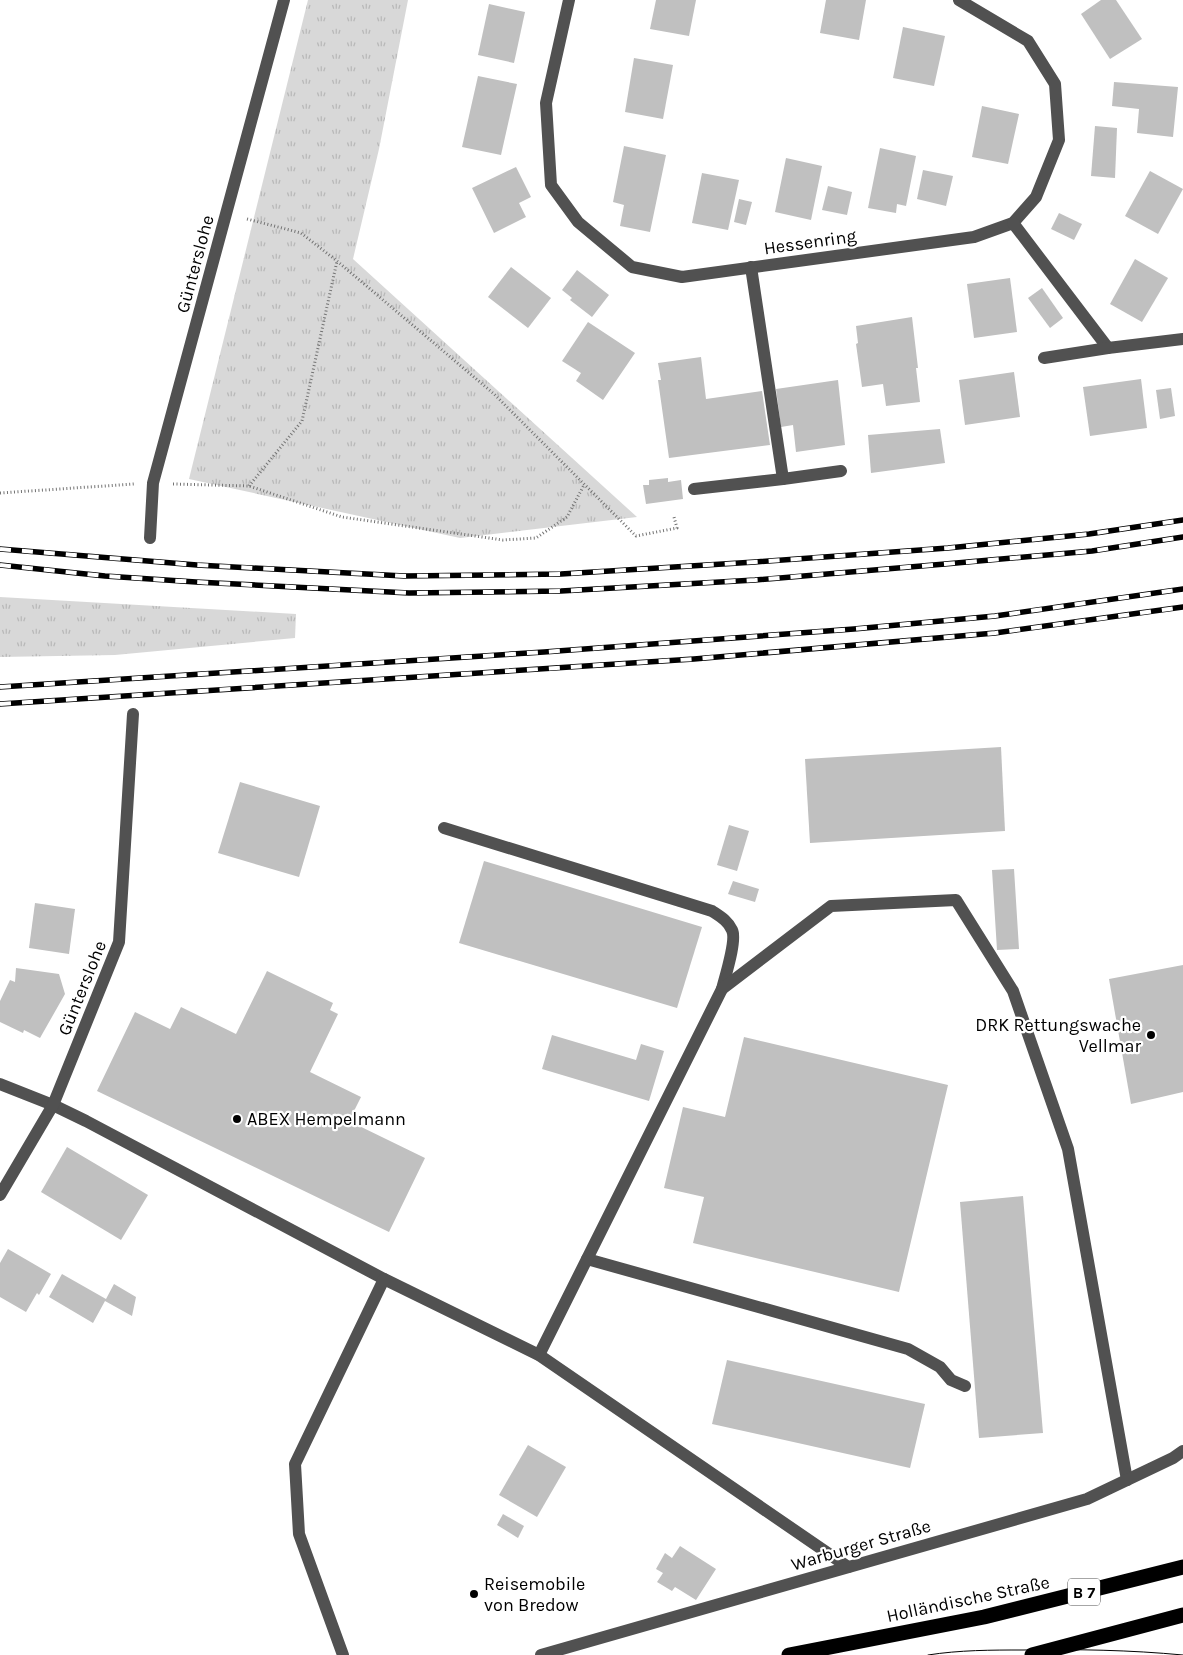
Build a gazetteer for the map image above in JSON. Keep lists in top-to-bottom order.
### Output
{
  "streets": {
    "highway": ["B 7", "Holländische Straße"],
    "street": ["Hessenring", "Günterslohe", "Warburger Straße"]
  },
  "places": ["DRK Rettungswache Vellmar", "ABEX Hempelmann", "Reisemobile von Bredow"]
}
